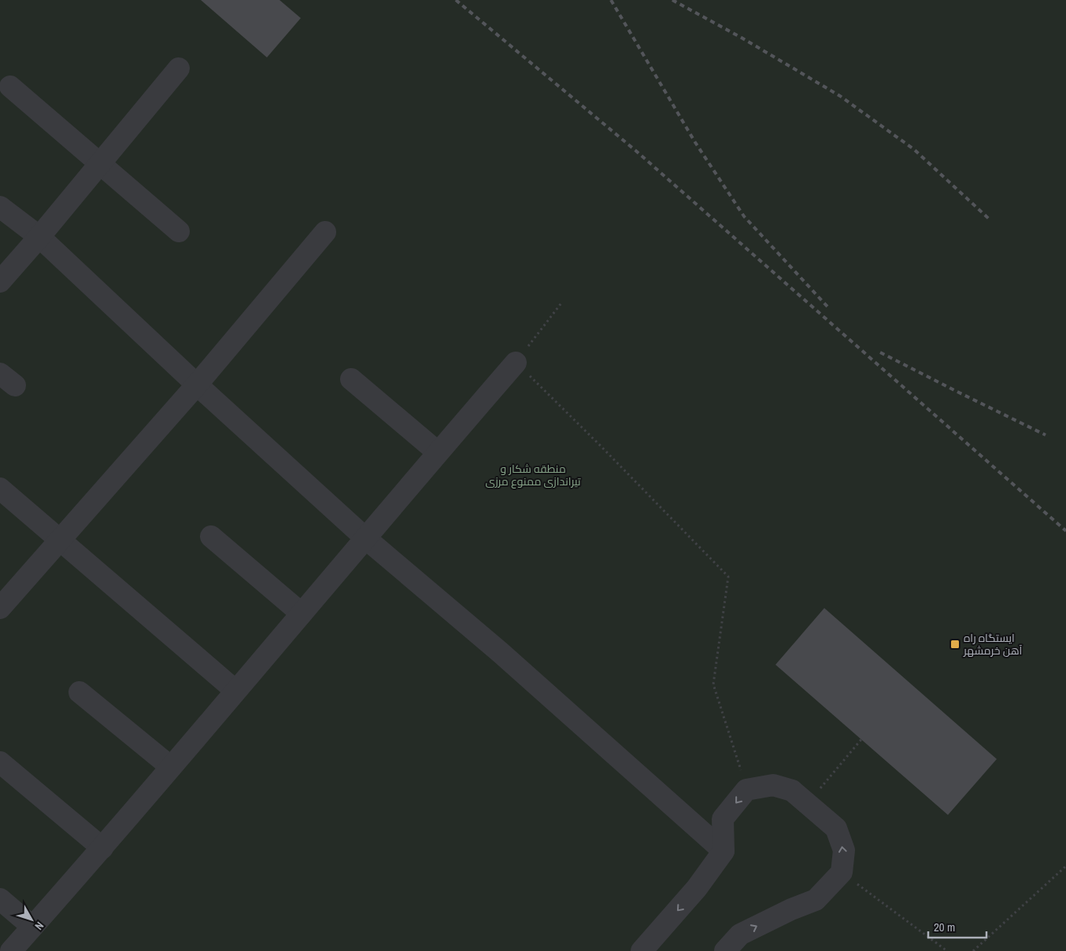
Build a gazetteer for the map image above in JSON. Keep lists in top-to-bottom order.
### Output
{
  "parks": ["منطقه شکار و تیراندازی ممنوع مرزی"],
  "places": {
    "transit": ["ایستگاه راه آهن خرمشهر"]
  },
  "scale_bar": "20 m",
  "north": "bottom right"
}
